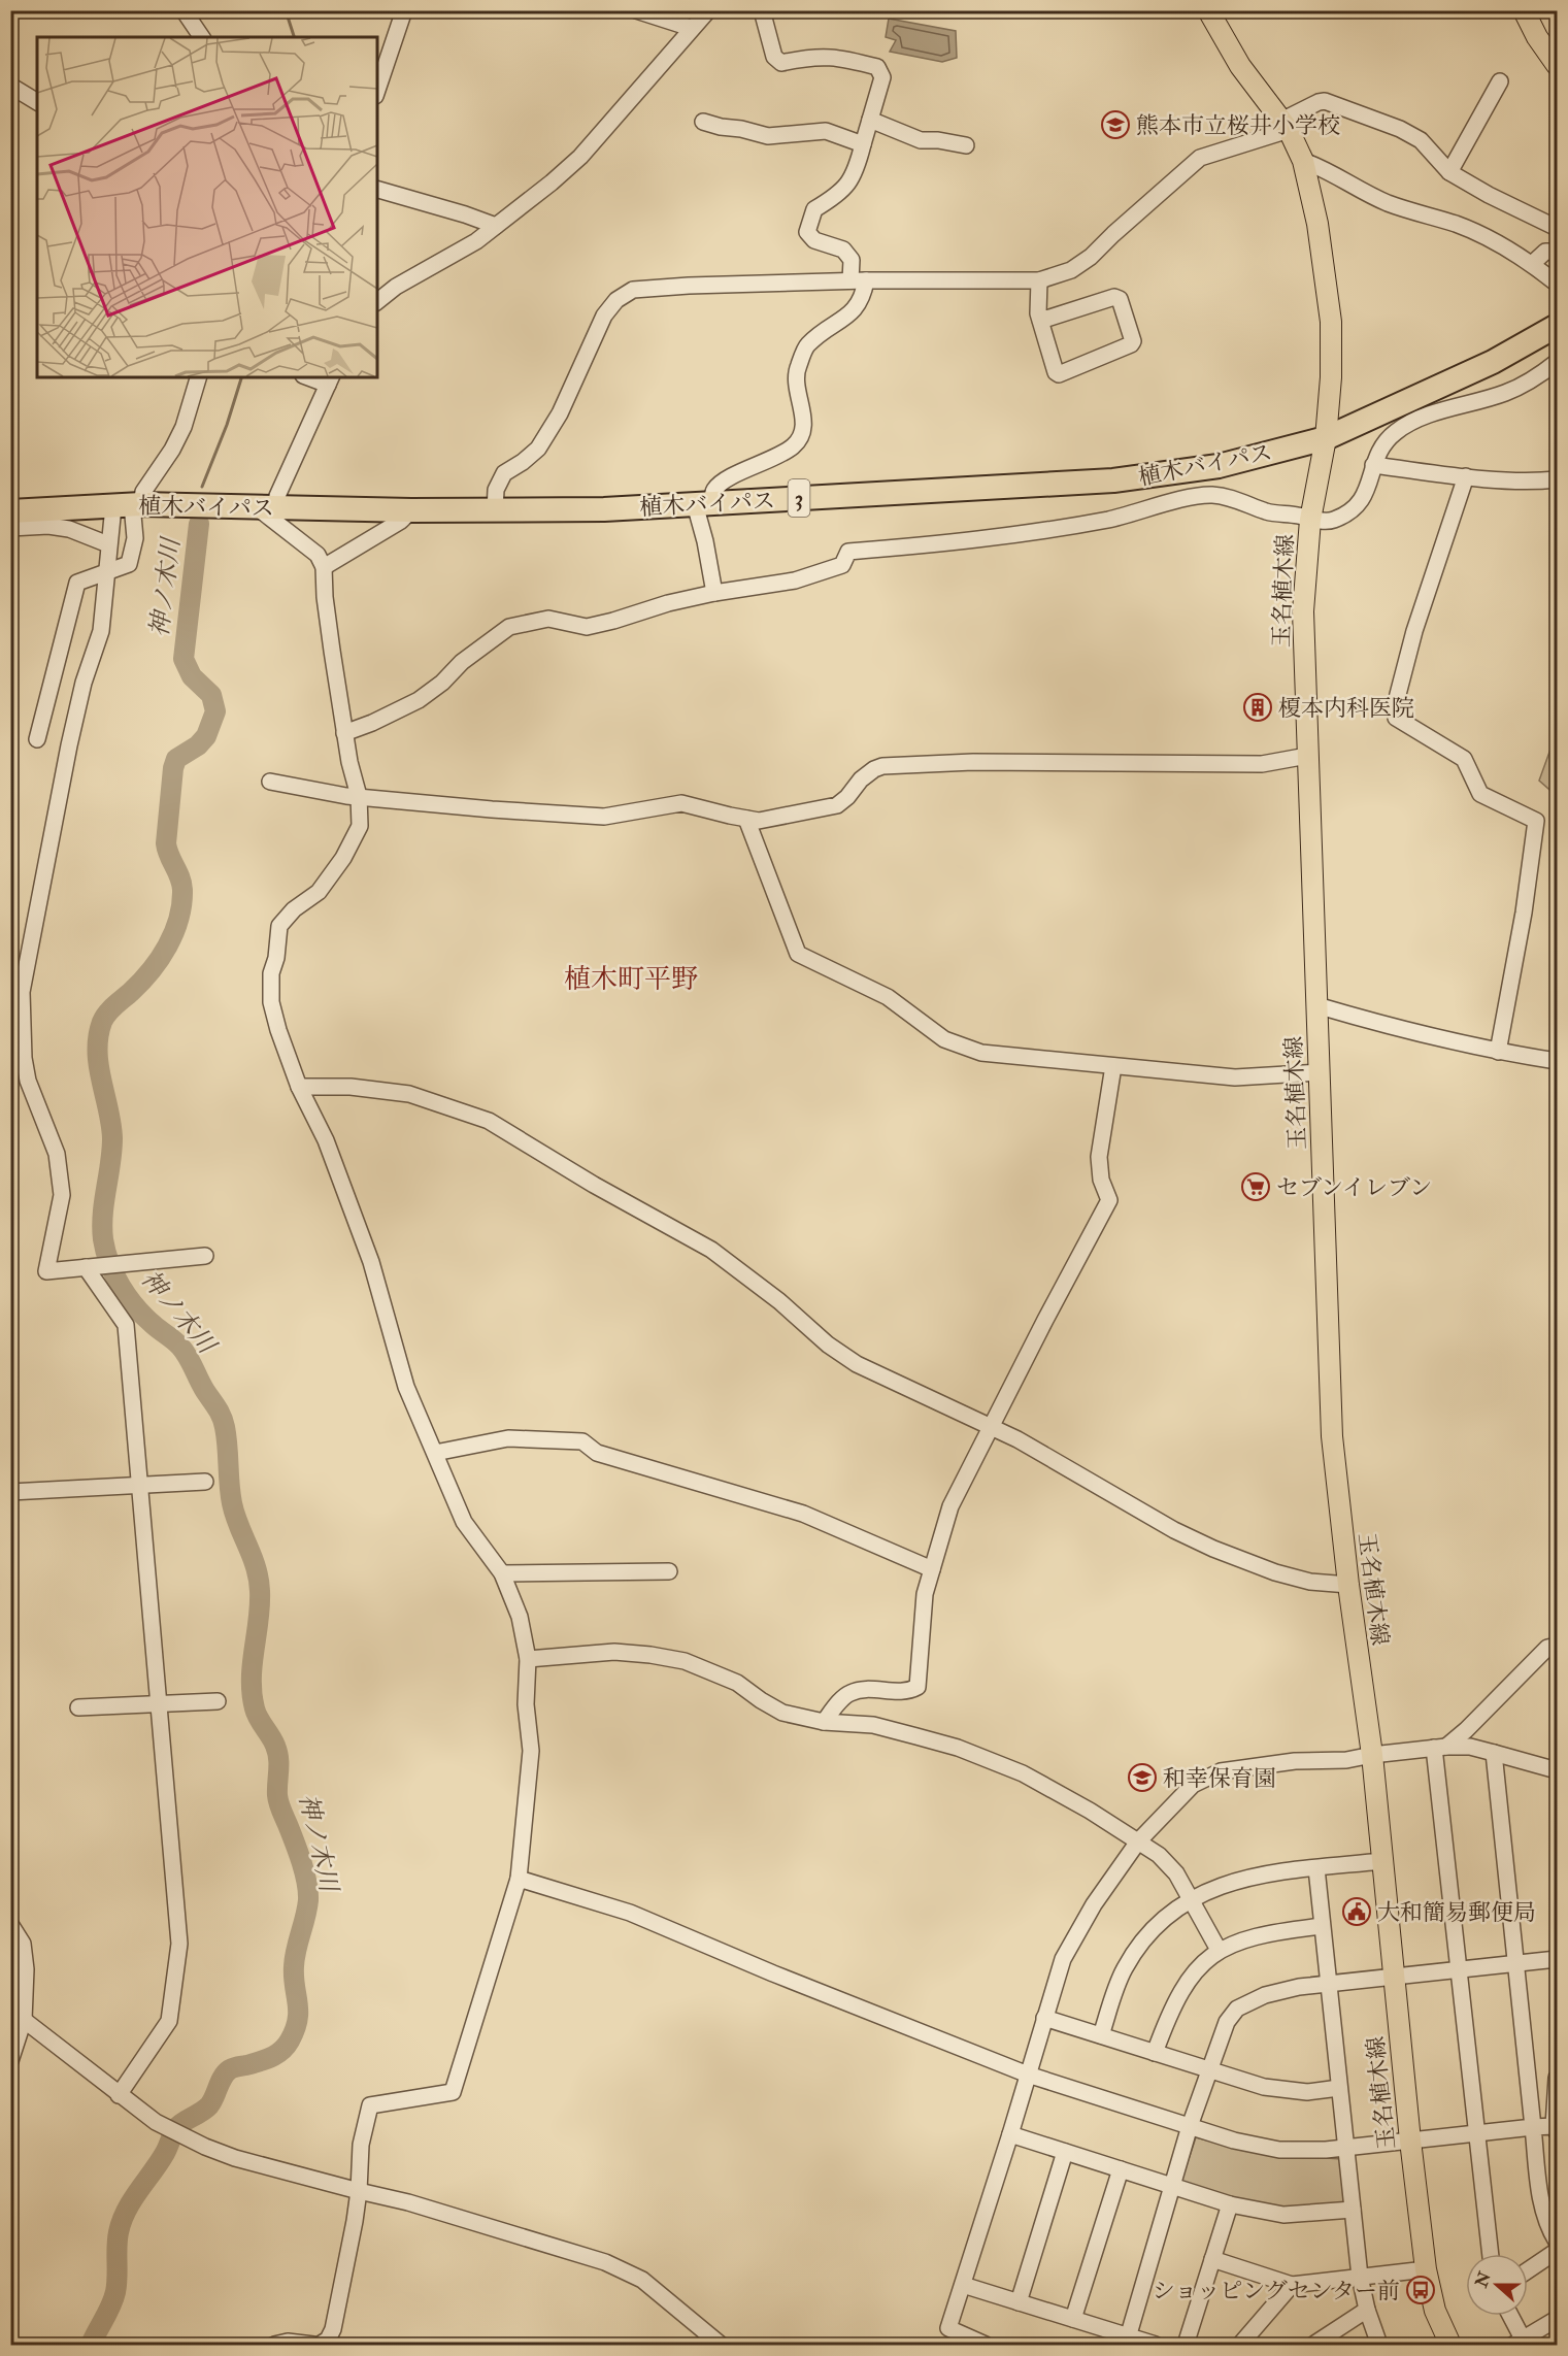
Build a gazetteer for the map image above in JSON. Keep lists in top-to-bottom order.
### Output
{
  "streets": {
    "highway": ["植木バイパス", "3"],
    "main road": ["玉名植木線"]
  },
  "crossings": [
    ["植木バイパス", "玉名植木線"]
  ],
  "districts": ["植木町平野"],
  "water": ["神ノ木川"],
  "places": {
    "school or university": ["熊本市立桜井小学校", "和幸保育園"],
    "building": ["榎本内科医院"],
    "supermarket": ["セブンイレブン"],
    "public building": ["大和簡易郵便局"],
    "bus stop": ["ショッピングセンター前"]
  },
  "north": "left"
}
